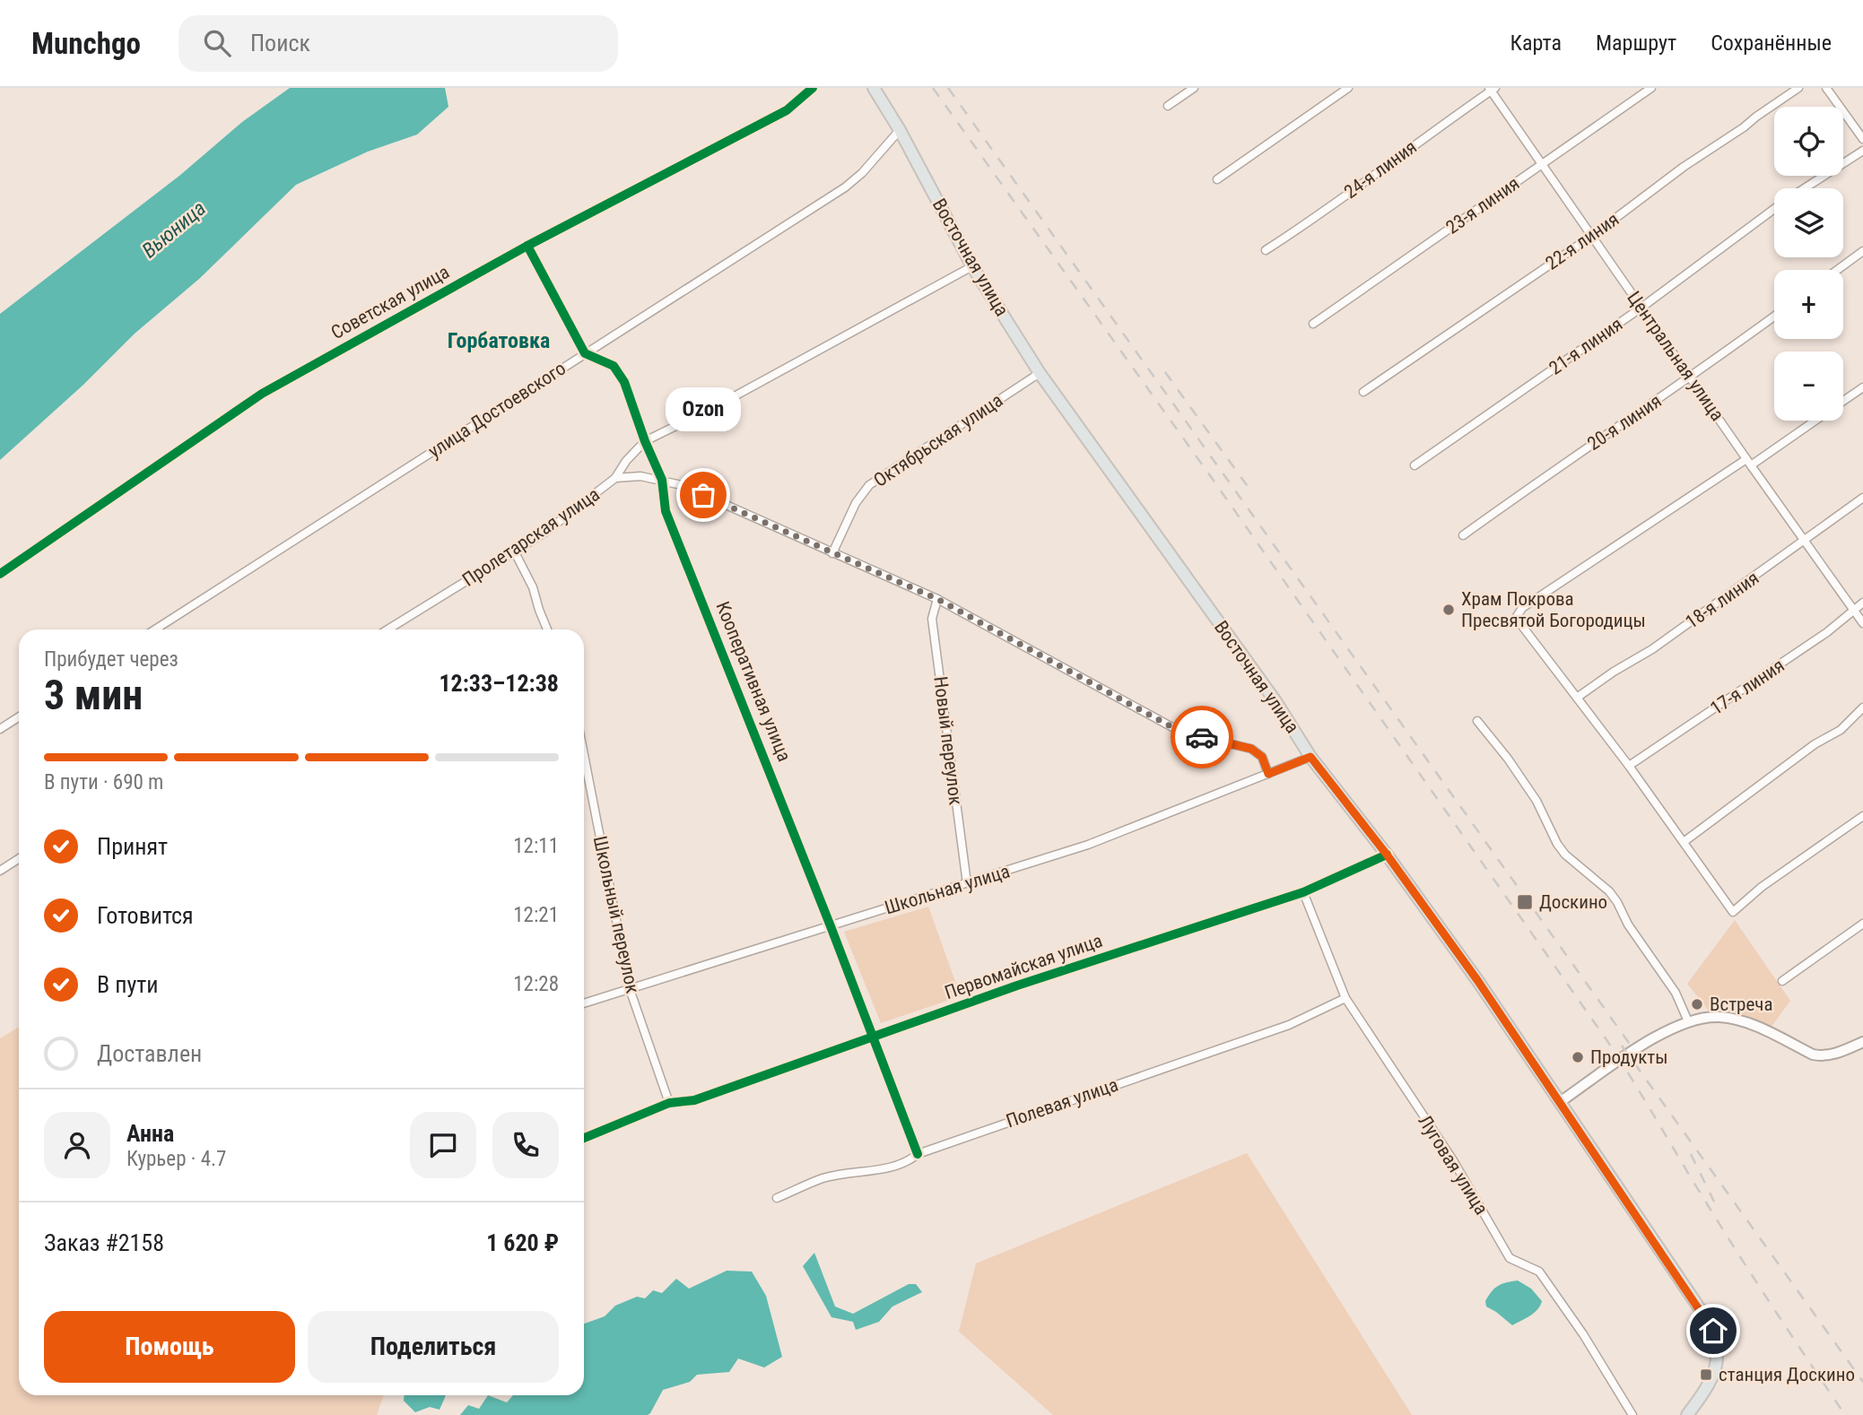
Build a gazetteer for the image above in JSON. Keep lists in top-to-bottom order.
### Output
{
  "streets": {
    "main road": ["Восточная улица"],
    "street": [
      "24-я линия",
      "23-я линия",
      "22-я линия",
      "Советская улица",
      "21-я линия",
      "Центральная улица",
      "улица Достоевского",
      "20-я линия",
      "Октябрьская улица",
      "Пролетарская улица",
      "18-я линия",
      "Кооперативная улица",
      "17-я линия",
      "Новый переулок",
      "Школьная улица",
      "Школьный переулок",
      "Первомайская улица",
      "Полевая улица",
      "Луговая улица"
    ]
  },
  "crossings": [
    ["24-я линия", "Центральная улица"],
    ["23-я линия", "Центральная улица"],
    ["22-я линия", "Центральная улица"],
    ["Восточная улица", "улица Достоевского"],
    ["Восточная улица", "Октябрьская улица"],
    ["Восточная улица", "Пролетарская улица"],
    ["Восточная улица", "Школьная улица"],
    ["Восточная улица", "Первомайская улица"],
    ["21-я линия", "Центральная улица"],
    ["Центральная улица", "20-я линия"],
    ["Центральная улица", "18-я линия"],
    ["Центральная улица", "17-я линия"],
    ["улица Достоевского", "Кооперативная улица"],
    ["Пролетарская улица", "Кооперативная улица"],
    ["Кооперативная улица", "Школьная улица"],
    ["Кооперативная улица", "Первомайская улица"],
    ["Кооперативная улица", "Полевая улица"],
    ["Новый переулок", "Школьная улица"],
    ["Школьная улица", "Школьный переулок"],
    ["Школьный переулок", "Первомайская улица"],
    ["Первомайская улица", "Луговая улица"],
    ["Полевая улица", "Луговая улица"]
  ],
  "districts": ["Горбатовка"],
  "water": ["Вьюница"],
  "places": {
    "other": [
      "Ozon",
      "Храм Покрова Пресвятой Богородицы",
      "Встреча",
      "Продукты"
    ],
    "transit": ["Доскино", "станция Доскино"]
  },
  "page": {
    "header": "Munchgo",
    "search": "Поиск",
    "nav": ["Карта", "Маршрут", "Сохранённые"],
    "map_buttons": ["+", "−"],
    "bubble": "Ozon",
    "heading": ["3 мин", "Прибудет через", "12:33–12:38"],
    "panel": [
      "Анна",
      "Курьер · 4.7",
      "Заказ #2158",
      "1 620 ₽"
    ],
    "bar": "В пути · 690 m",
    "list": [
      ["Принят", "12:11"],
      ["Готовится", "12:21"],
      ["В пути", "12:28"],
      "Доставлен"
    ],
    "buttons": ["Помощь", "Поделиться"]
  }
}
